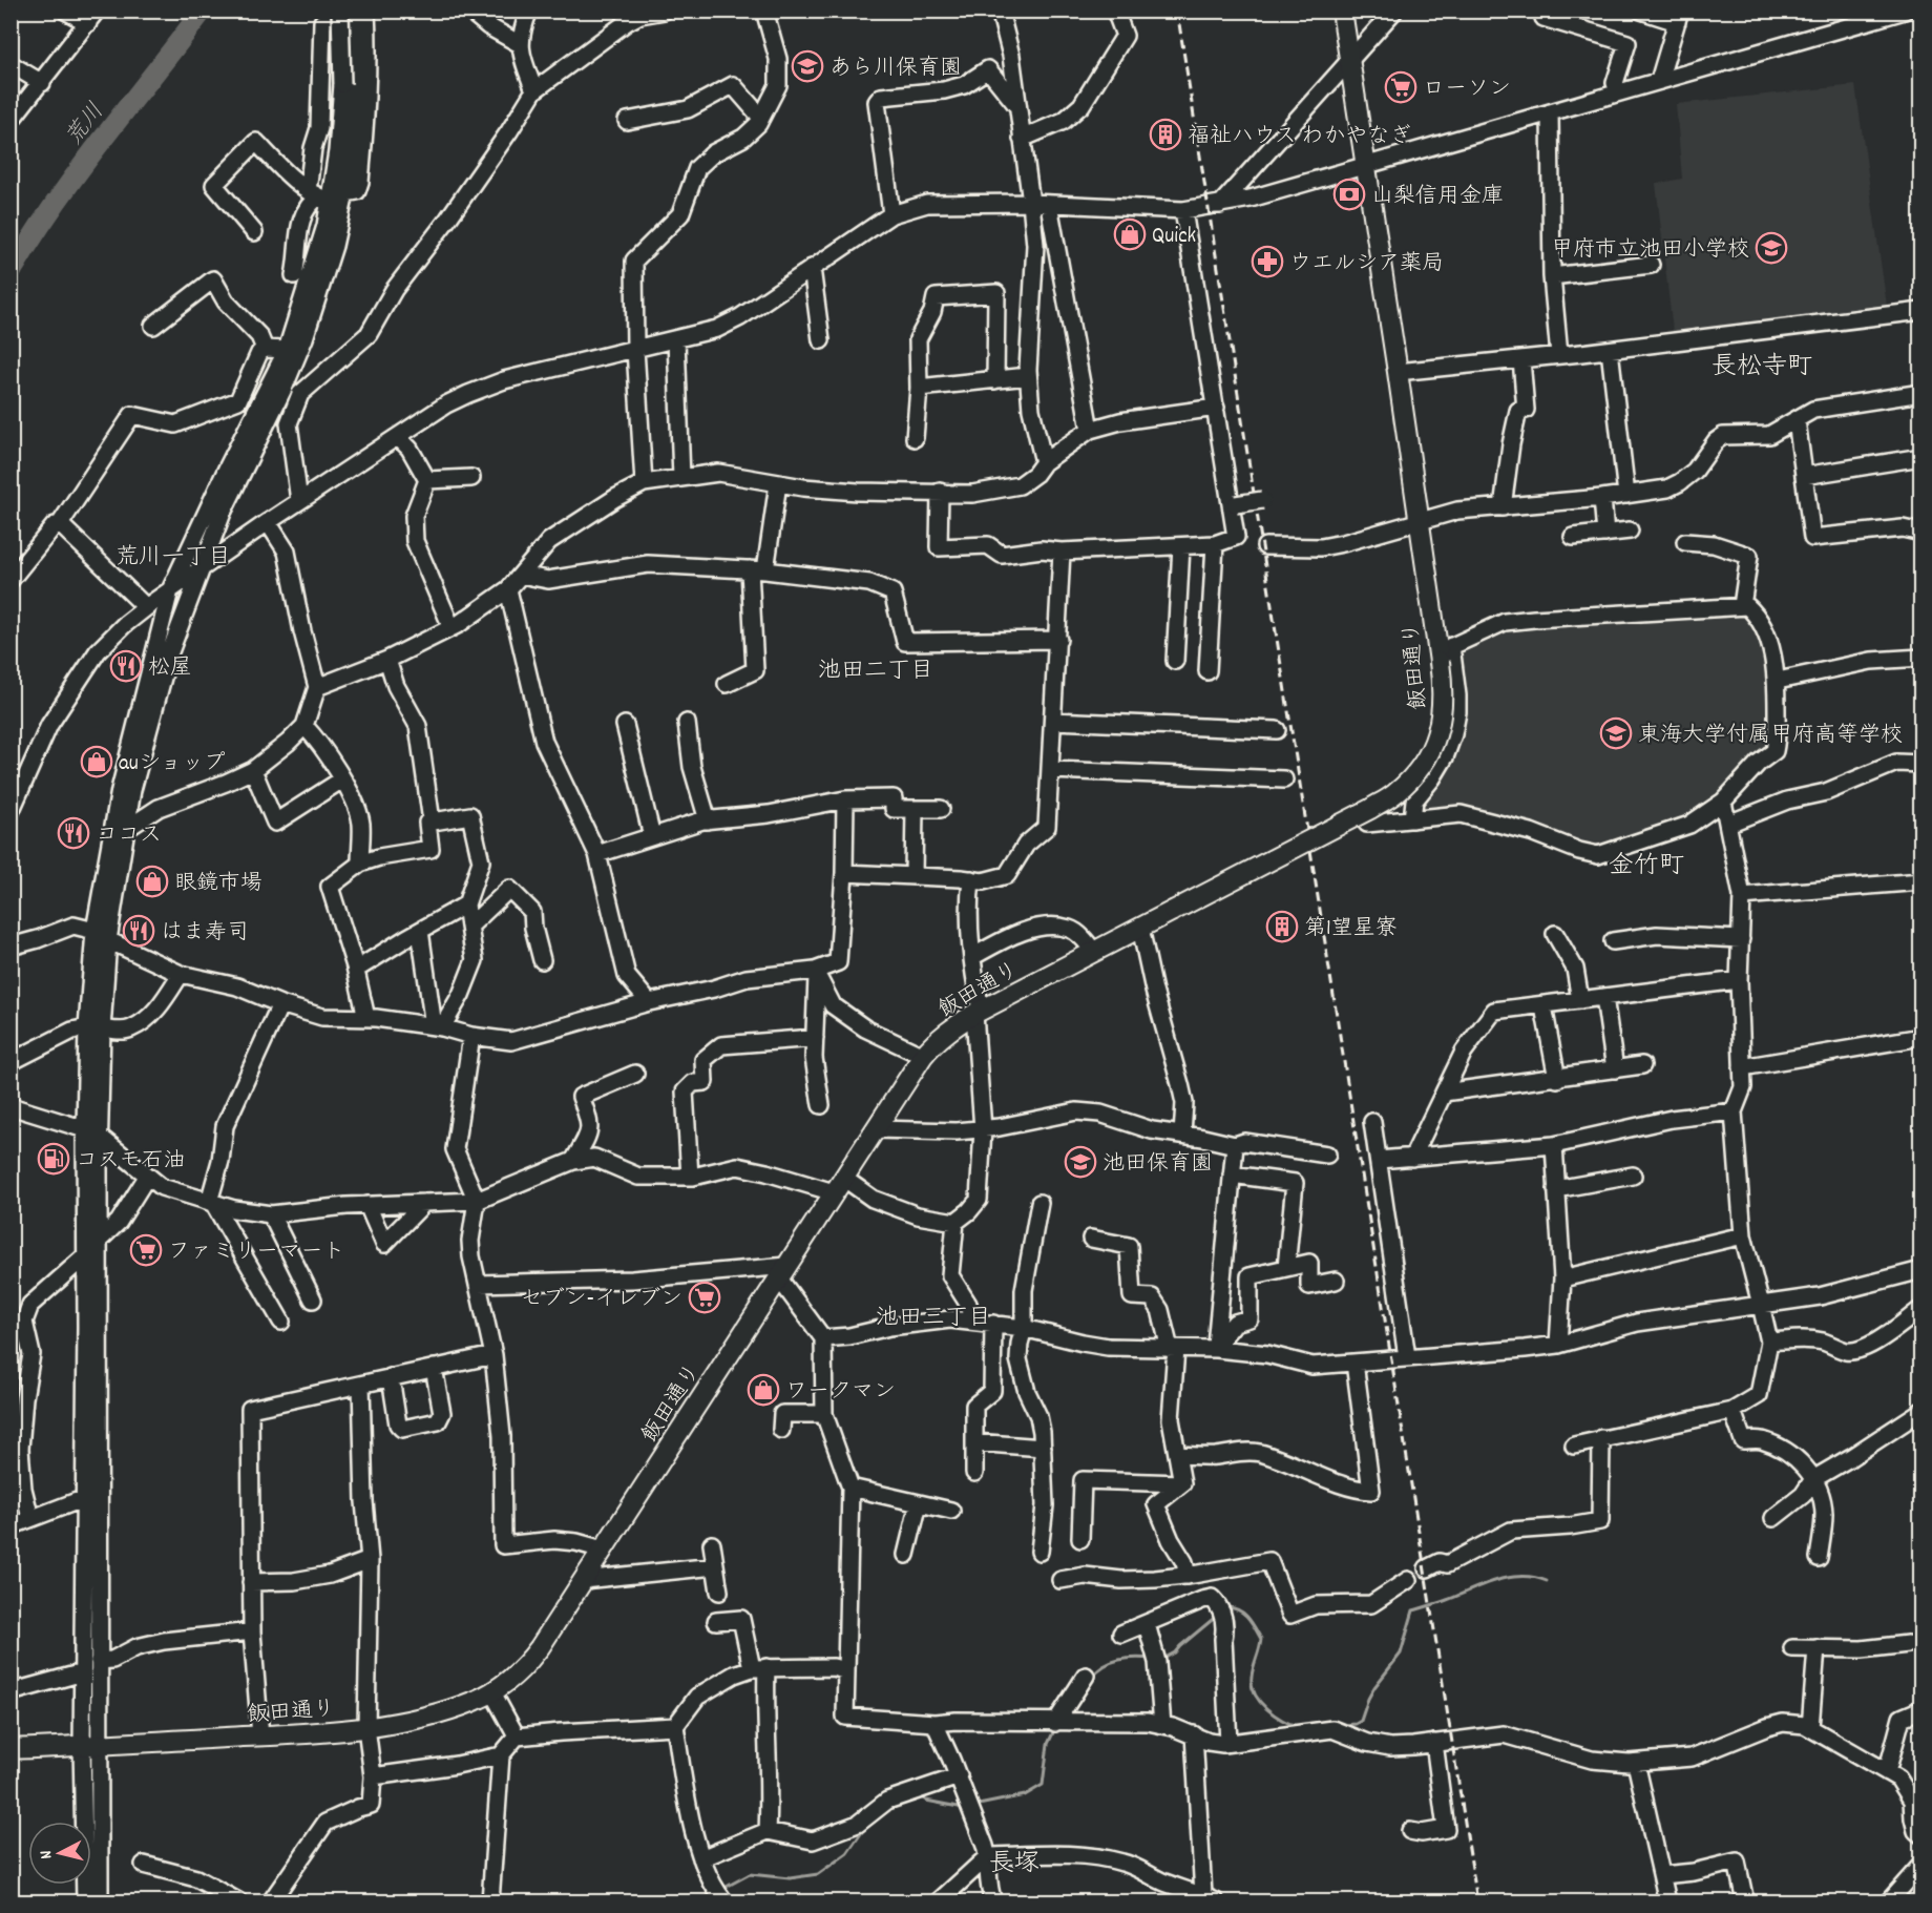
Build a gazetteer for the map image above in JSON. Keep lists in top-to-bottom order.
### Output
{
  "streets": {
    "main road": ["飯田通り"]
  },
  "districts": [
    "長松寺町",
    "荒川一丁目",
    "池田二丁目",
    "金竹町",
    "池田三丁目",
    "長塚"
  ],
  "water": ["荒川"],
  "places": {
    "school or university": [
      "あら川保育園",
      "甲府市立池田小学校",
      "東海大学付属甲府高等学校",
      "池田保育園"
    ],
    "supermarket": ["ローソン", "ファミリーマート", "セブン-イレブン"],
    "building": ["福祉ハウス わかやなぎ", "第1望星寮"],
    "bank": ["山梨信用金庫"],
    "shop": [
      "Quick",
      "auショップ",
      "眼鏡市場",
      "ワークマン"
    ],
    "pharmacy": ["ウエルシア薬局"],
    "restaurant": ["松屋", "ココス", "はま寿司"],
    "fuel station": ["コスモ石油"]
  },
  "north": "left"
}
